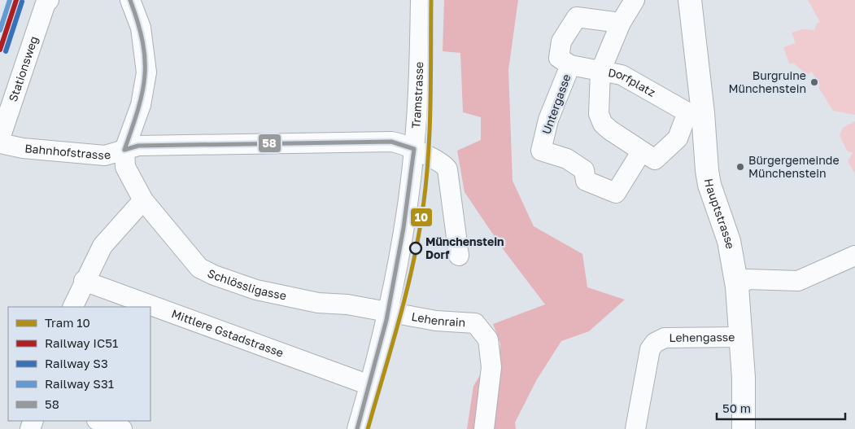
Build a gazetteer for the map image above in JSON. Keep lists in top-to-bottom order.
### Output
{
  "streets": {
    "main road": ["Hauptstrasse"],
    "street": [
      "Stationsweg",
      "Dorfplatz",
      "Tramstrasse",
      "Untergasse",
      "Bahnhofstrasse",
      "Schlössligasse",
      "Lehenrain",
      "Mittlere Gstadstrasse",
      "Lehengasse"
    ]
  },
  "crossings": [
    ["Dorfplatz", "Untergasse"],
    ["Dorfplatz", "Hauptstrasse"],
    ["Tramstrasse", "Schlössligasse"],
    ["Tramstrasse", "Lehenrain"],
    ["Tramstrasse", "Mittlere Gstadstrasse"],
    ["Bahnhofstrasse", "Schlössligasse"],
    ["Hauptstrasse", "Lehengasse"],
    ["Schlössligasse", "Lehenrain"]
  ],
  "places": ["Burgruine Münchenstein", "Bürgergemeinde Münchenstein", "Münchenstein Dorf"],
  "lines": [
    "tram line 10",
    "rail line IC51",
    "rail line S31",
    "transit line 58",
    "rail line S3"
  ],
  "legend": [
    "Tram 10",
    "Railway IC51",
    "Railway S3",
    "Railway S31",
    "58"
  ],
  "scale_bar": "50 m"
}
